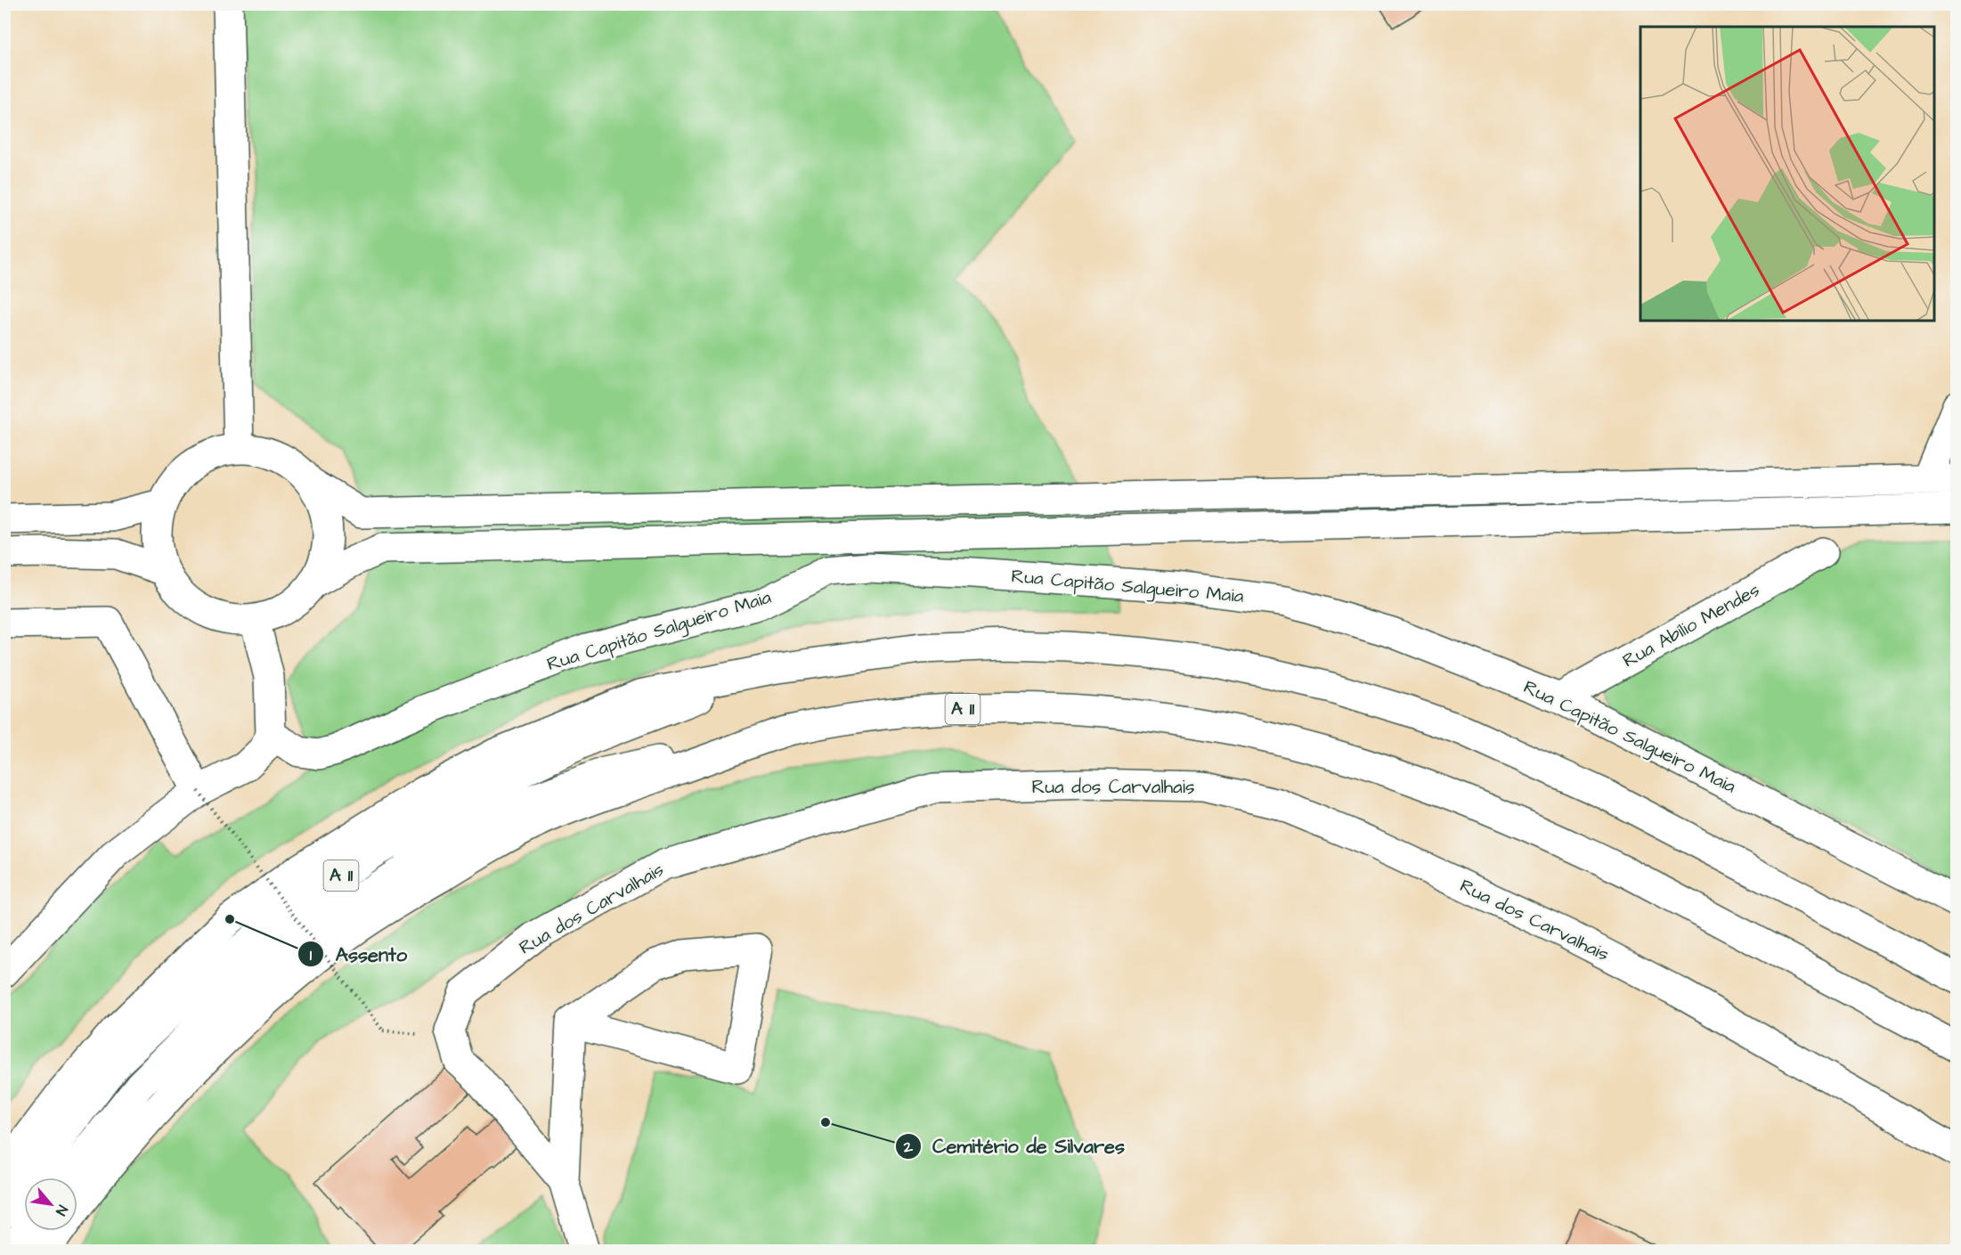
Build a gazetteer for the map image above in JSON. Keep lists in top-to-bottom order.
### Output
{
  "streets": {
    "main road": [
      "Rua Capitão Salgueiro Maia",
      "Rua Abílio Mendes",
      "A 11",
      "Rua dos Carvalhais"
    ]
  },
  "crossings": [
    ["Rua Capitão Salgueiro Maia", "Rua Abílio Mendes"]
  ],
  "places": ["Assento", "Cemitério de Silvares"],
  "north": "bottom right"
}
